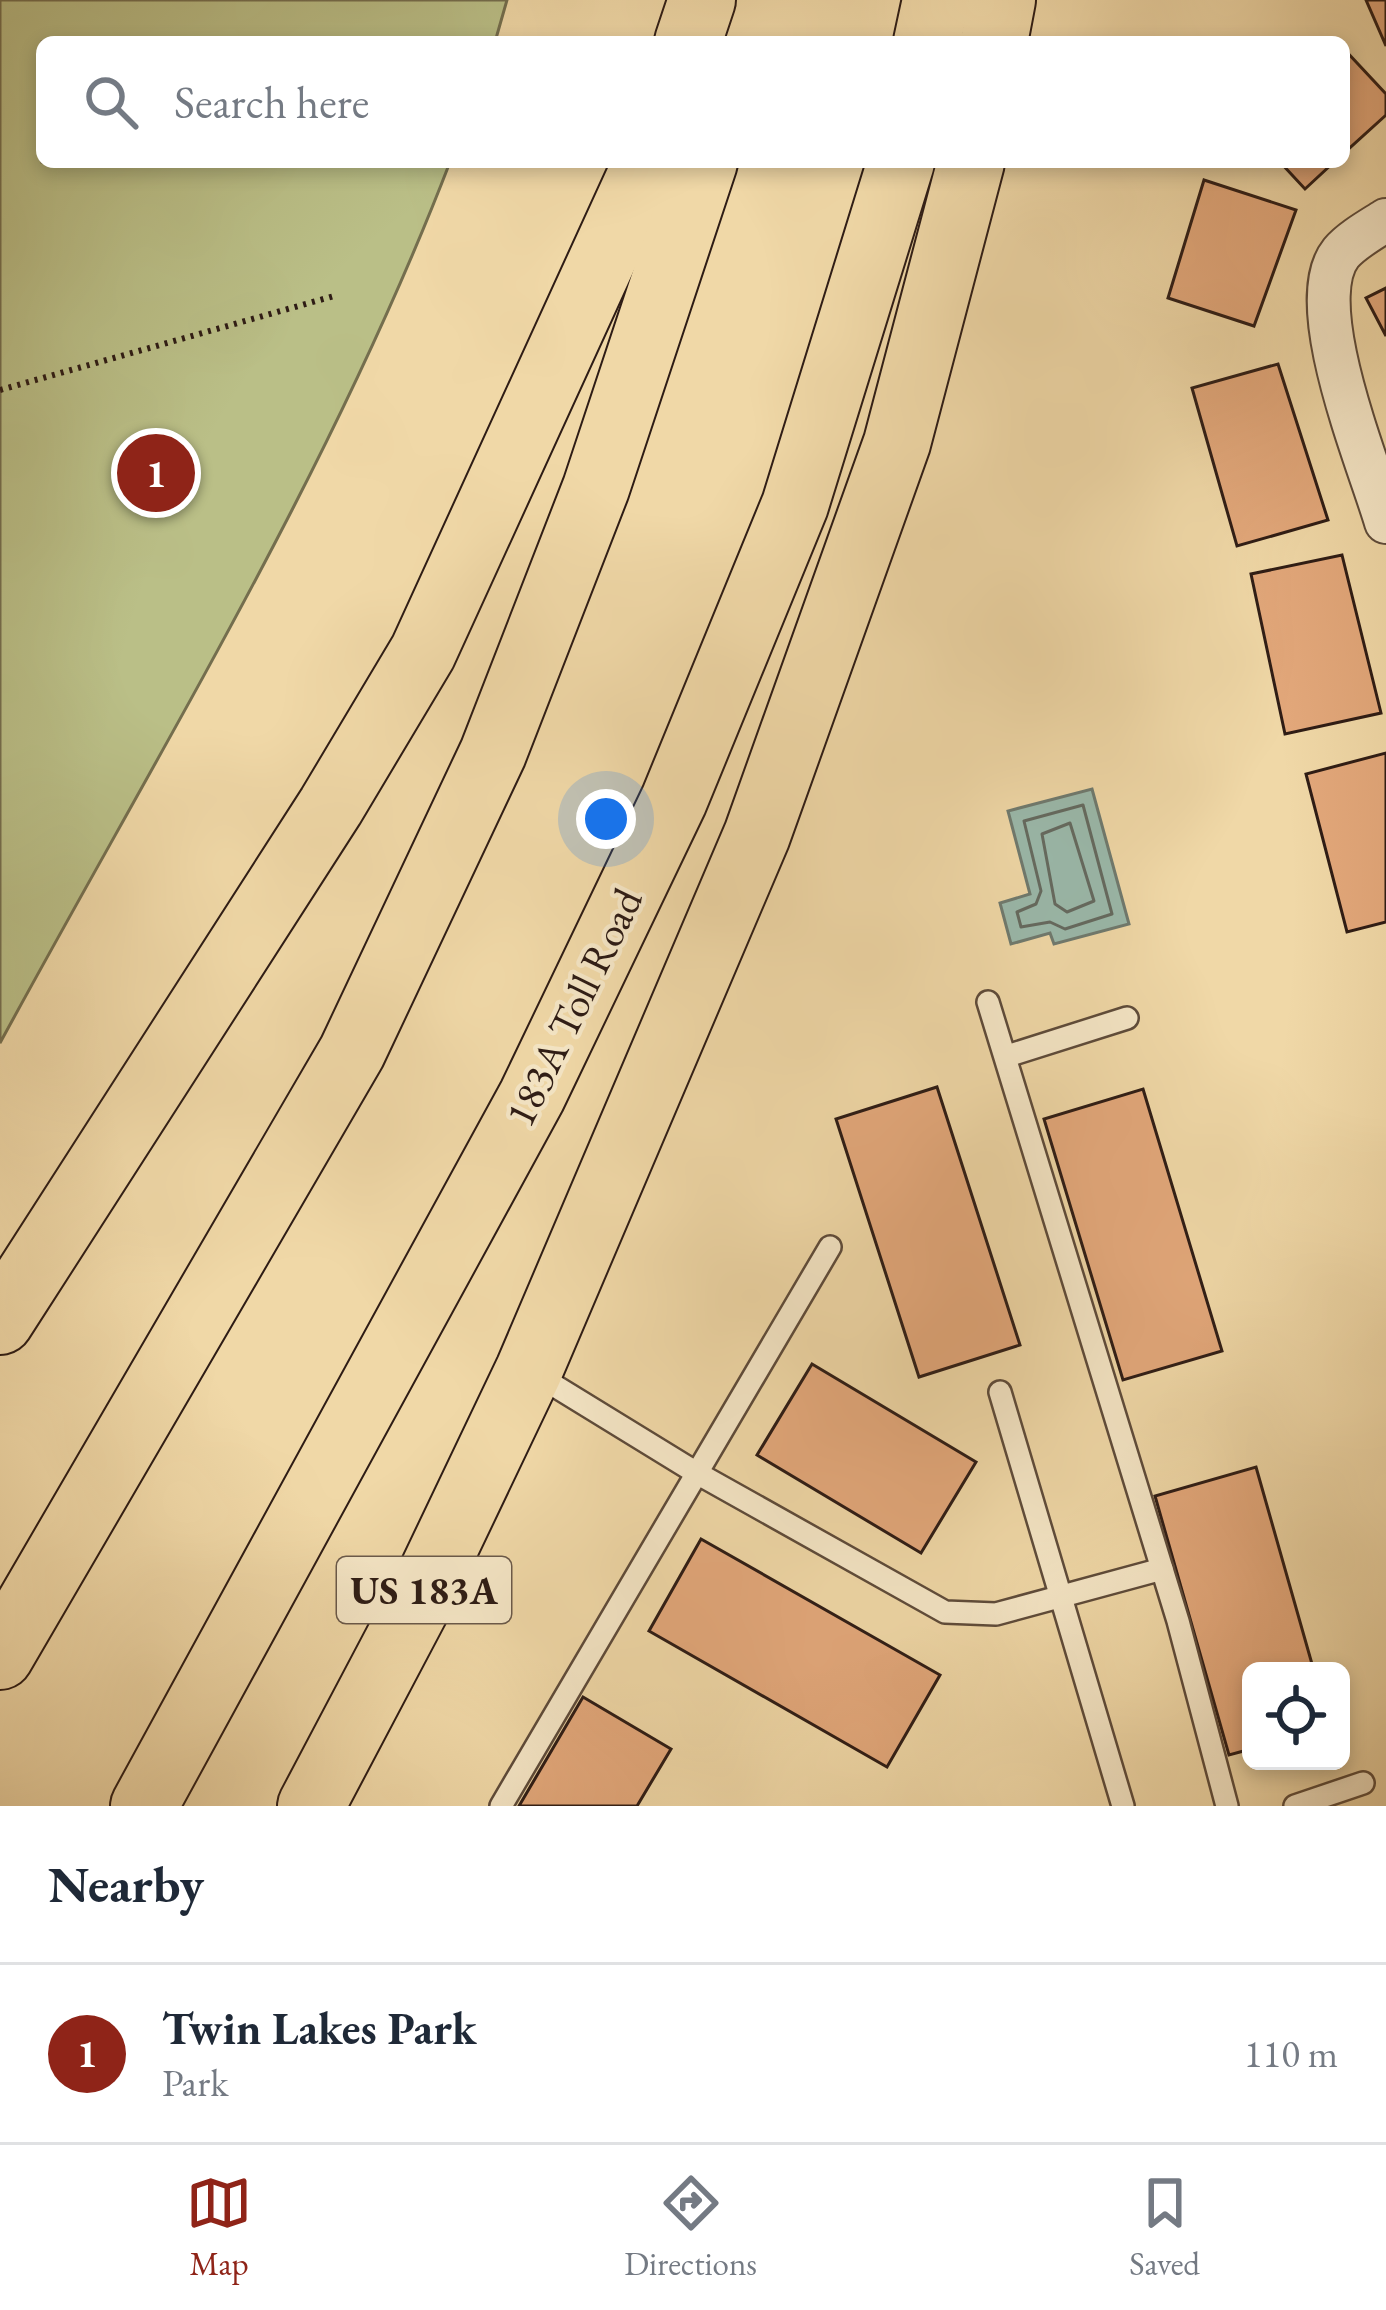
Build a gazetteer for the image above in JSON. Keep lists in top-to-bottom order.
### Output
{
  "streets": {
    "highway": ["183A Toll Road", "US 183A"]
  },
  "page": {
    "search": "Search here",
    "pins": "1",
    "heading": "Nearby",
    "list": [
      {
        "mark": "1",
        "name": "Twin Lakes Park",
        "note": "Park",
        "value": "110 m"
      }
    ],
    "nav": ["Map", "Directions", "Saved"]
  }
}
